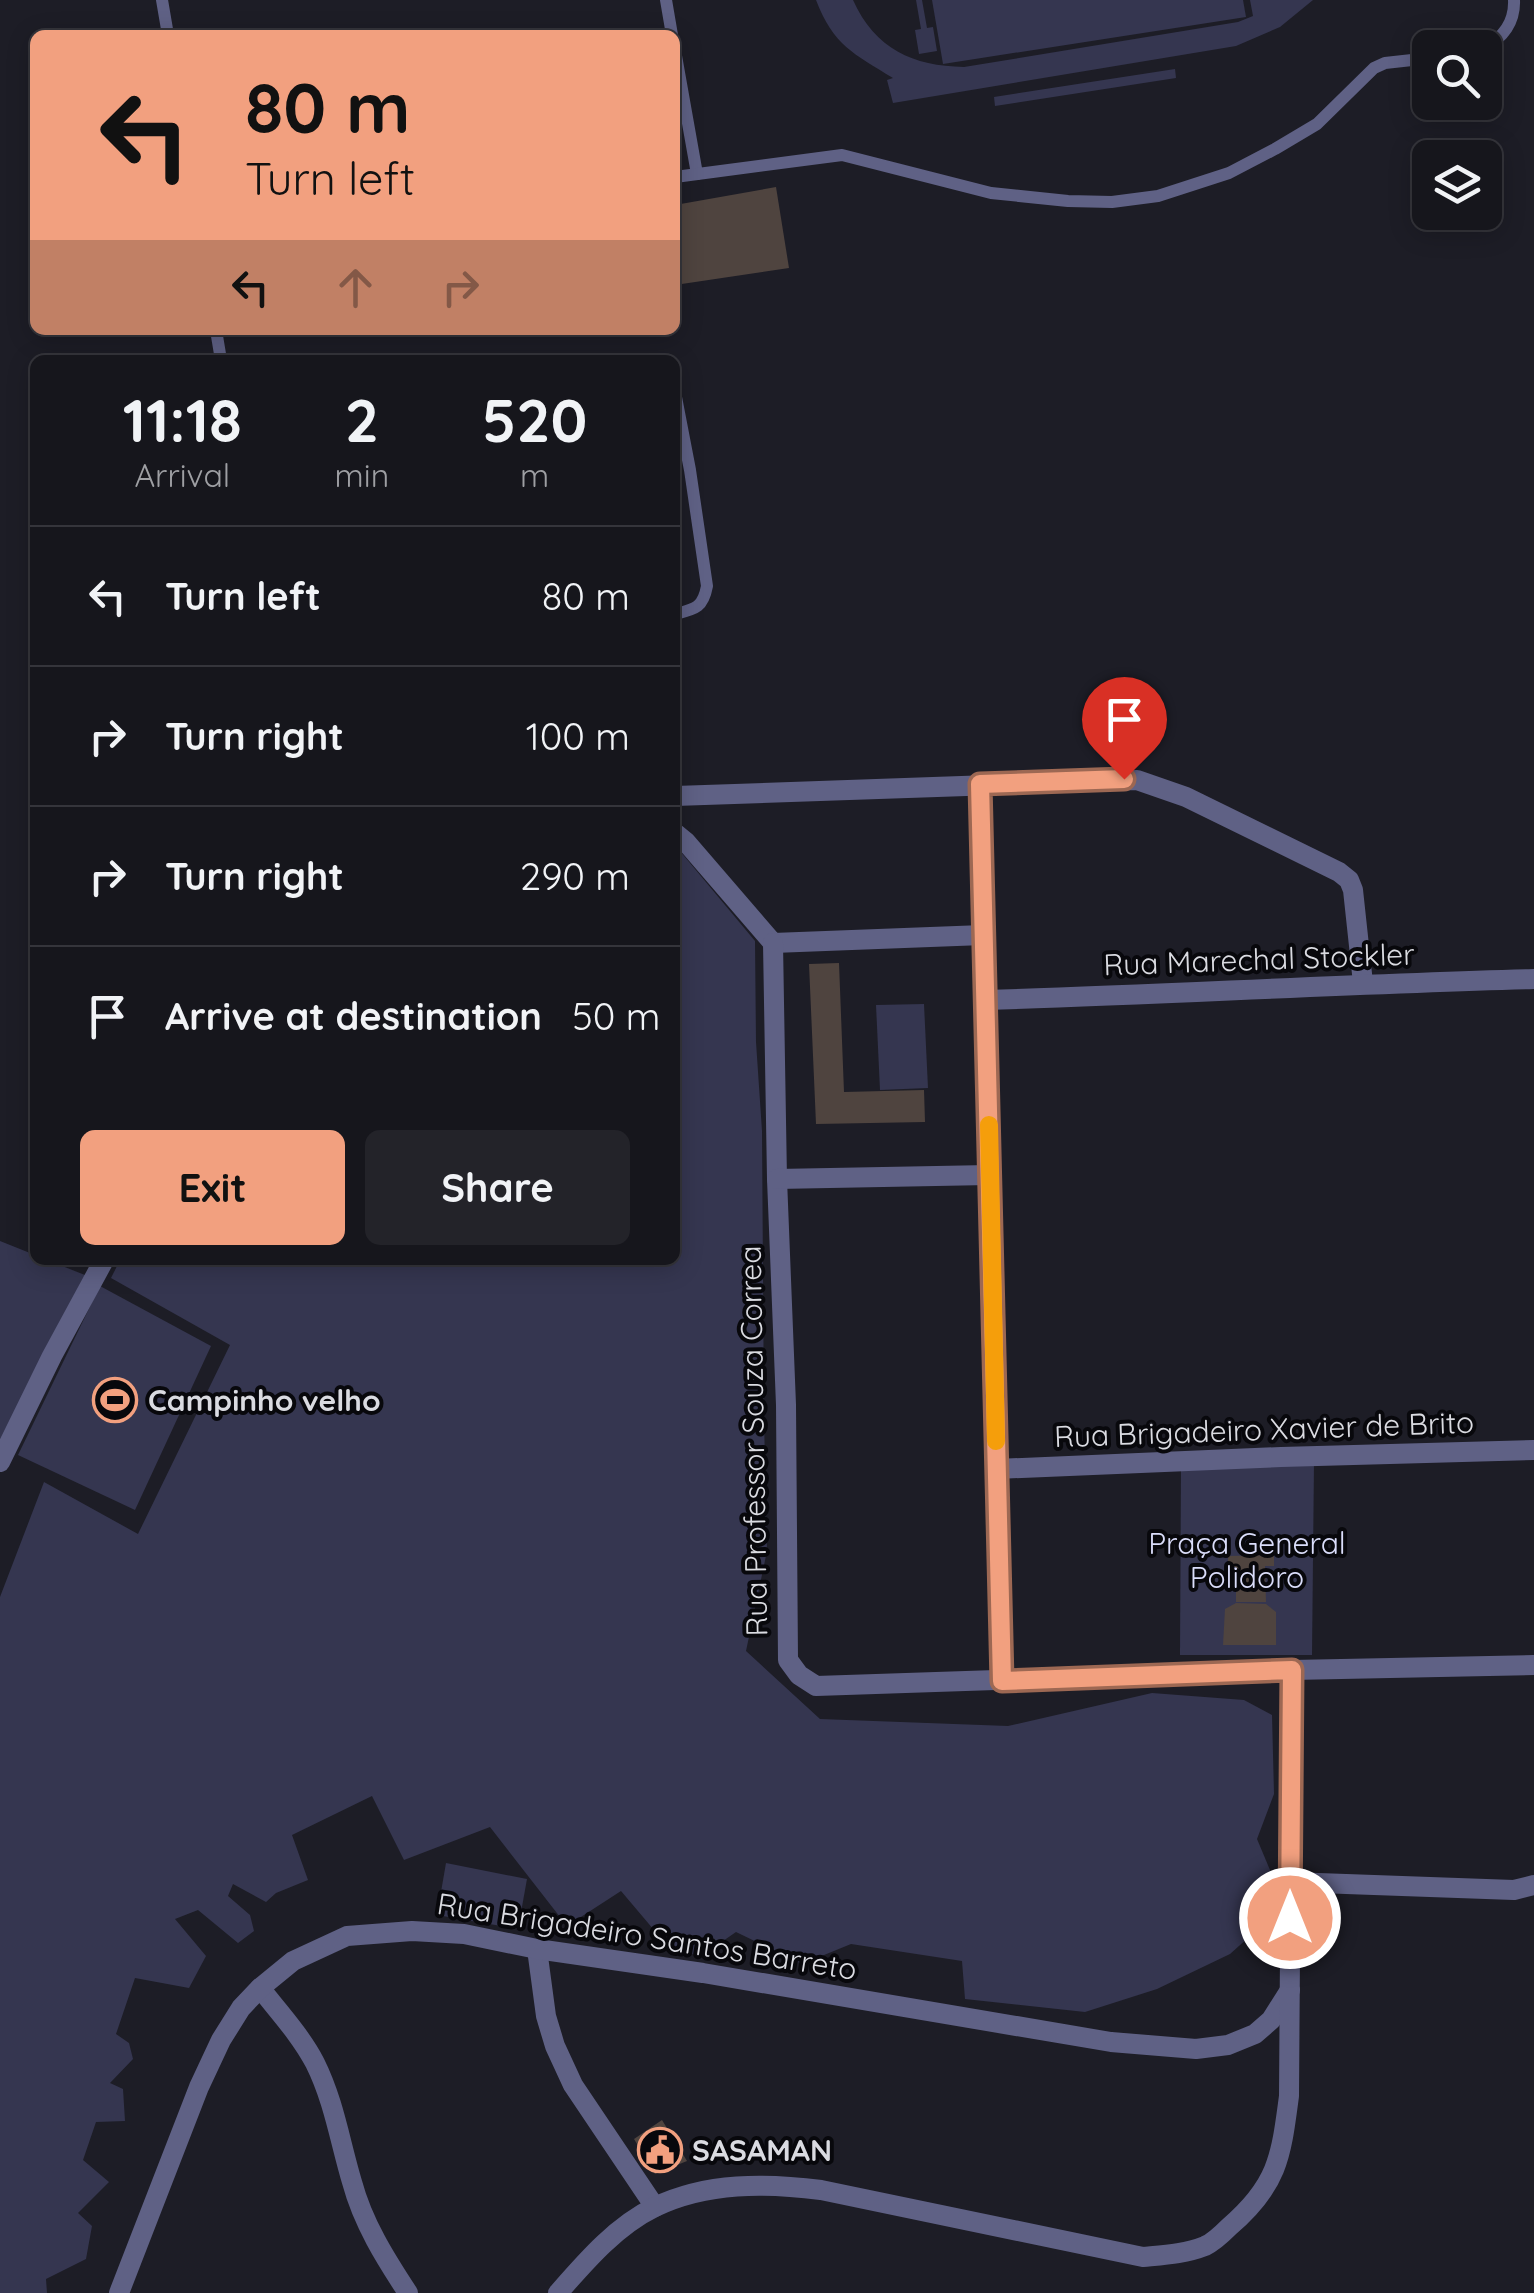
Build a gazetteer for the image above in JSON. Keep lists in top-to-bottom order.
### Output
{
  "streets": {
    "street": [
      "Rua Marechal Stockler",
      "Rua Brigadeiro Xavier de Brito",
      "Rua Professor Souza Correa",
      "Rua Brigadeiro Santos Barreto"
    ]
  },
  "parks": ["Praça General Polidoro"],
  "places": {
    "sports": ["Campinho velho"],
    "public building": ["SASAMAN"]
  },
  "page": {
    "turn": ["80 m", "Turn left"],
    "eta": [
      "11:18",
      "Arrival",
      "2",
      "min",
      "520",
      "m"
    ],
    "list": [
      {
        "name": "Turn left",
        "value": "80 m"
      },
      {
        "name": "Turn right",
        "value": "100 m"
      },
      {
        "name": "Turn right",
        "value": "290 m"
      },
      {
        "name": "Arrive at destination",
        "value": "50 m"
      }
    ],
    "buttons": ["Exit", "Share"]
  }
}
